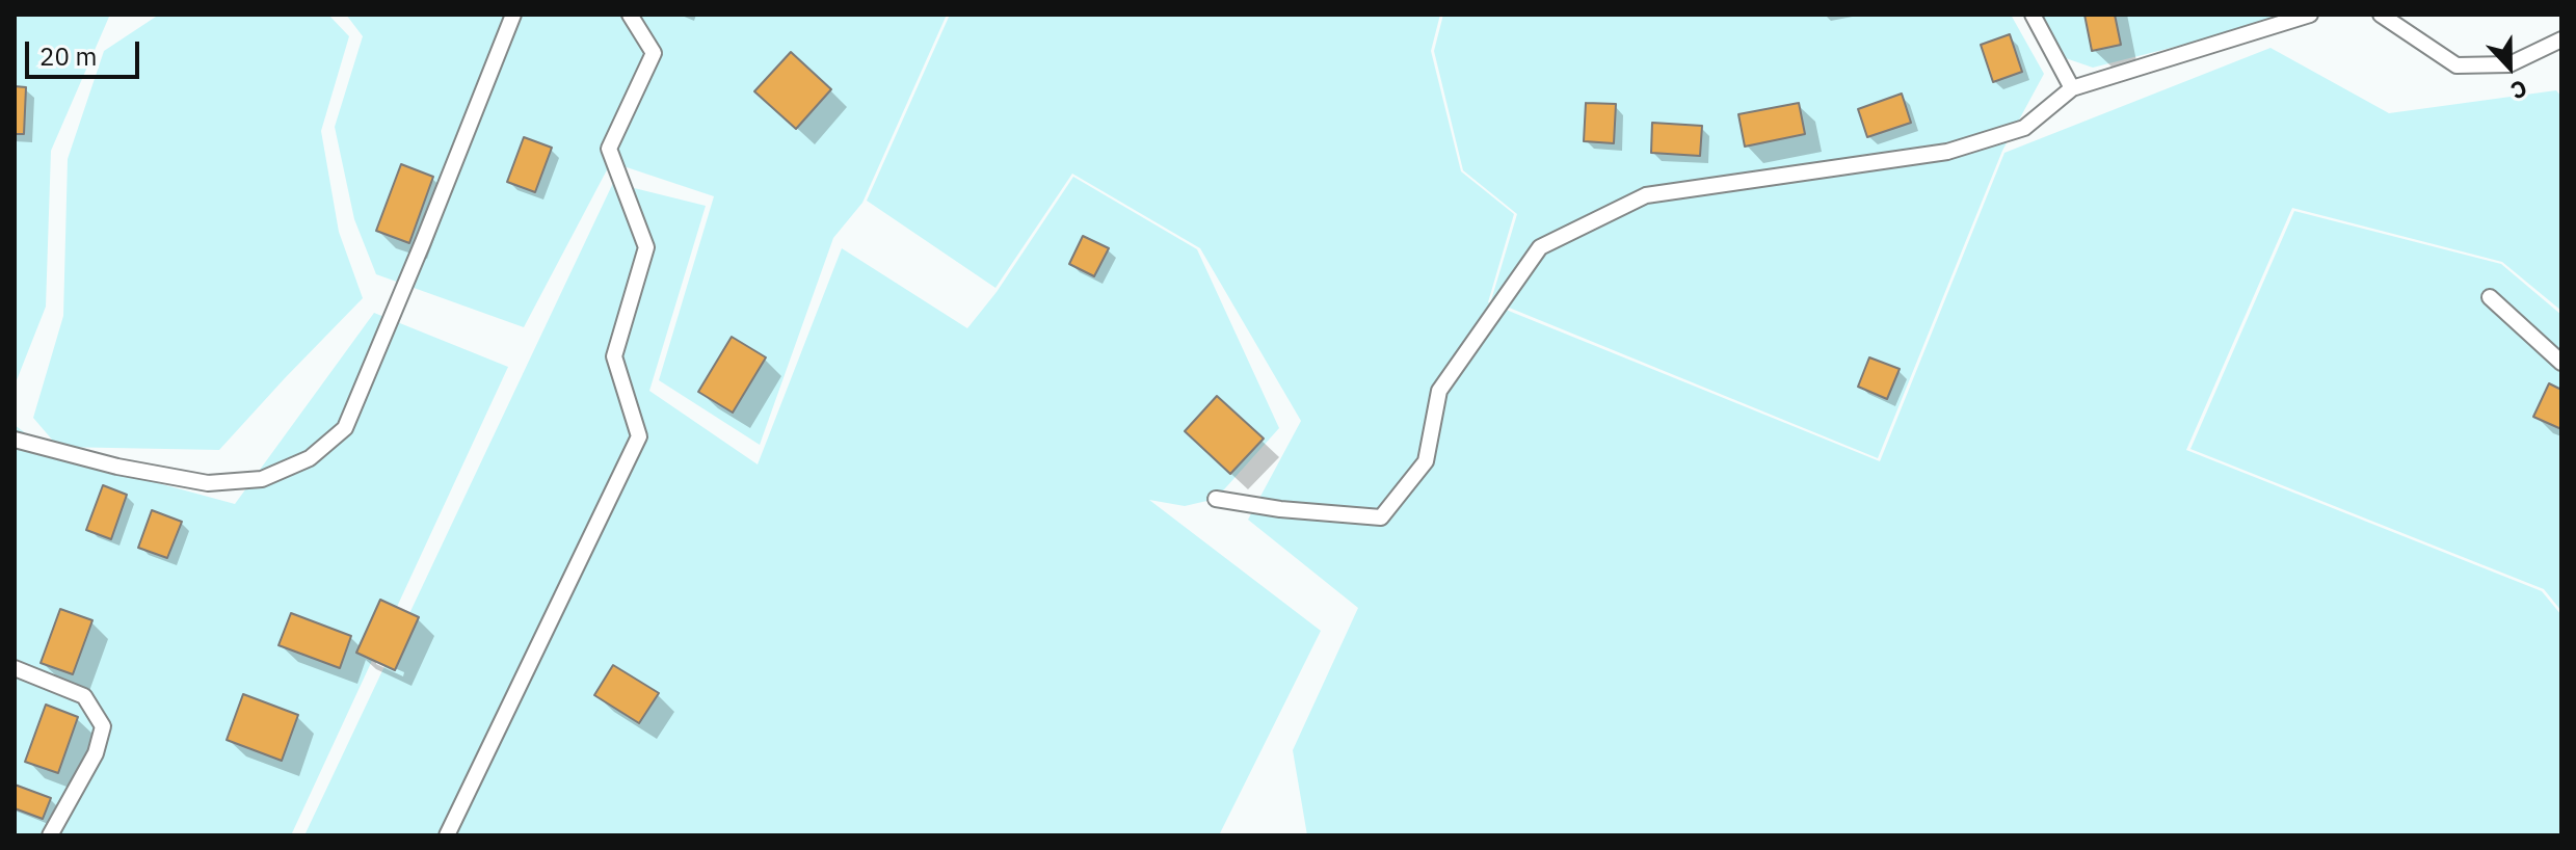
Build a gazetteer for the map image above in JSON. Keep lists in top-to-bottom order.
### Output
{
  "scale_bar": "20 m",
  "north": "bottom"
}
